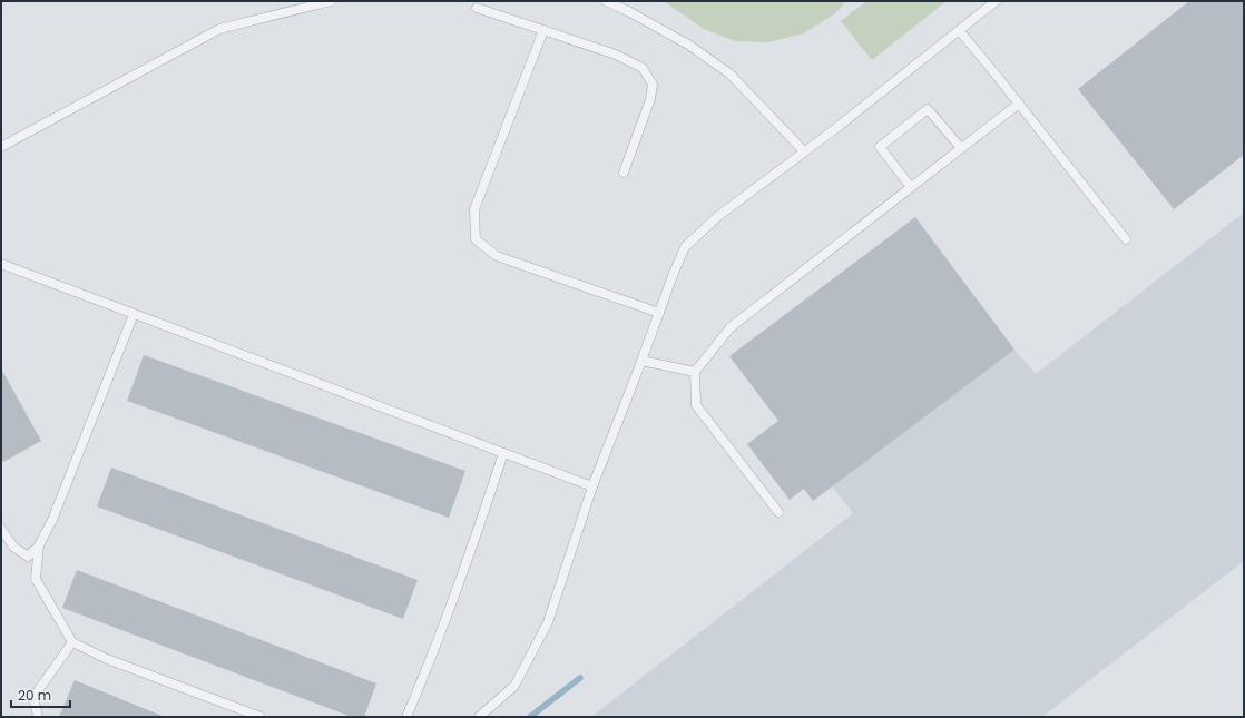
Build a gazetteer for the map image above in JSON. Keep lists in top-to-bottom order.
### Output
{
  "scale_bar": "20 m"
}
